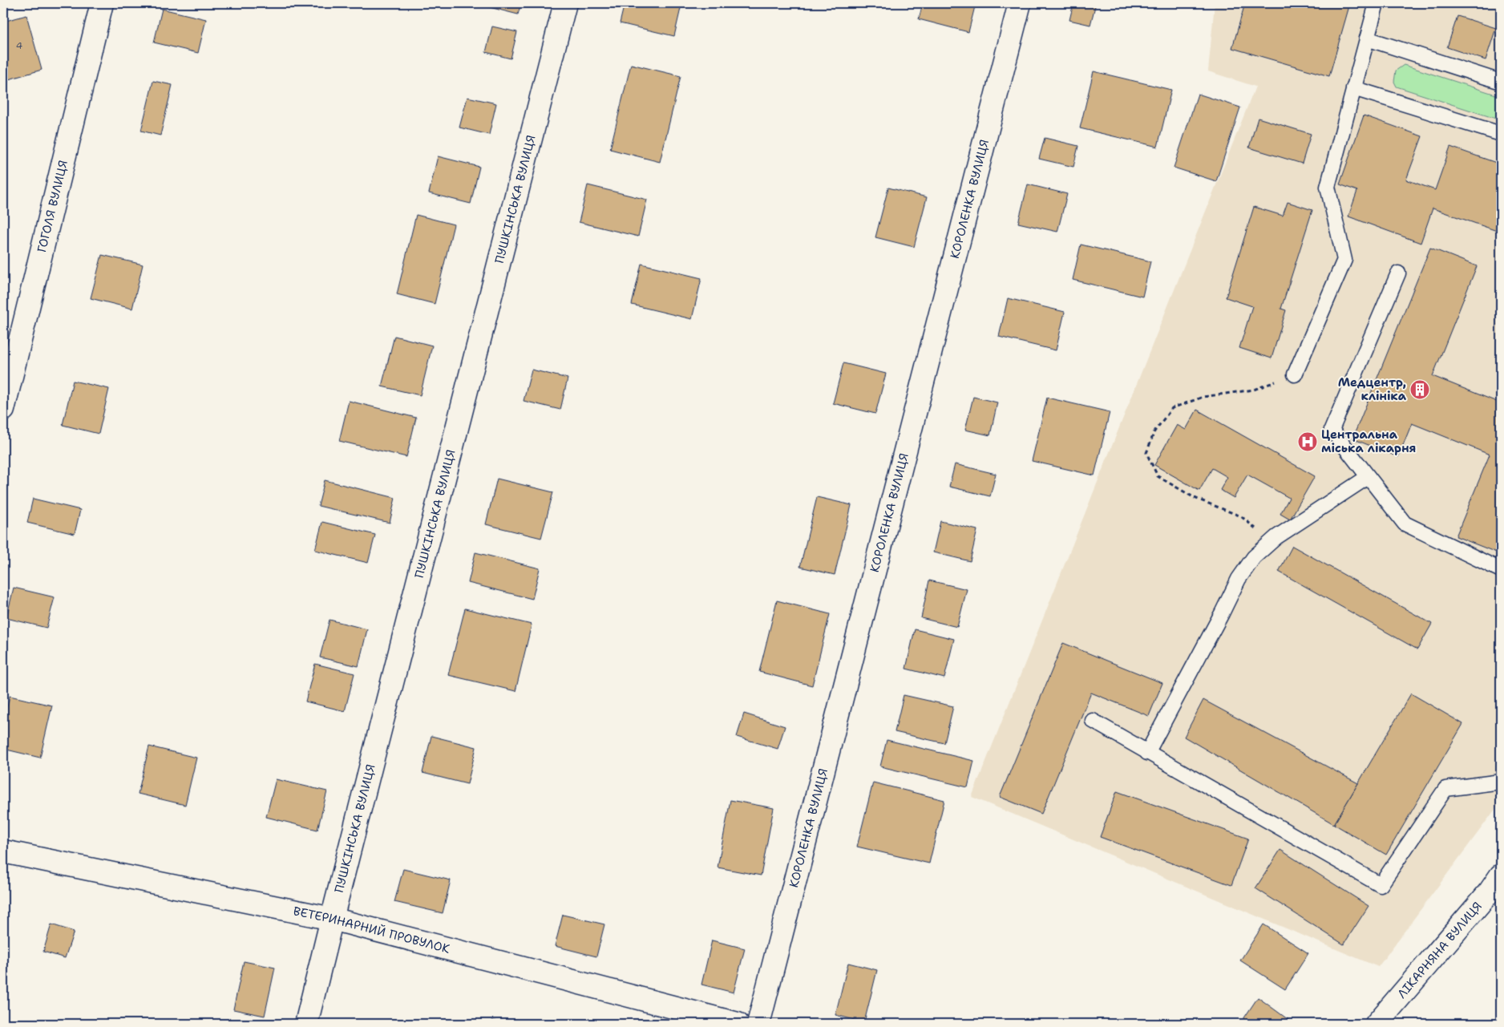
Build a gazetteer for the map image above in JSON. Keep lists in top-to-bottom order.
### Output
{
  "streets": {
    "street": [
      "ПУШКІНСЬКА ВУЛИЦЯ",
      "КОРОЛЕНКА ВУЛИЦЯ",
      "ГОГОЛЯ ВУЛИЦЯ",
      "ВЕТЕРИНАРНИЙ ПРОВУЛОК",
      "ЛІКАРНЯНА ВУЛИЦЯ"
    ]
  },
  "crossings": [
    ["ПУШКІНСЬКА ВУЛИЦЯ", "ВЕТЕРИНАРНИЙ ПРОВУЛОК"]
  ],
  "places": {
    "building": ["Медцентр, клініка"],
    "hospital": ["Центральна міська лікарня"]
  },
  "house_numbers": ["4"]
}
